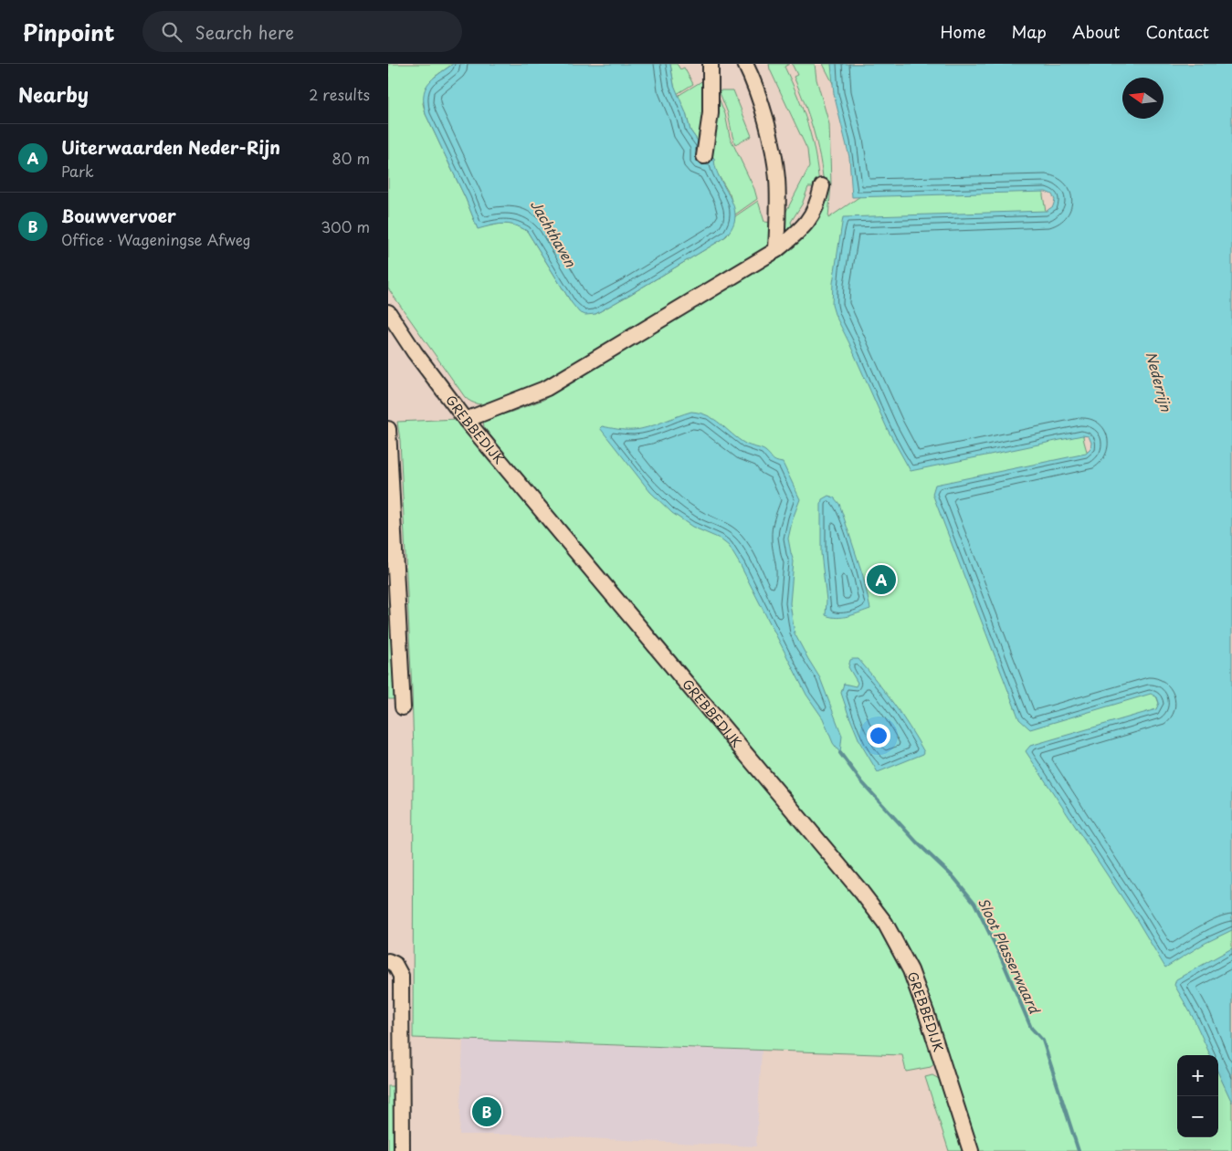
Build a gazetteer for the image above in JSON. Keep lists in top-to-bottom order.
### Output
{
  "streets": {
    "street": ["GREBBEDIJK"]
  },
  "water": ["Jachthaven", "Nederrijn", "Sloot Plasserwaard"],
  "north": "left",
  "page": {
    "header": "Pinpoint",
    "search": "Search here",
    "nav": [
      "Home",
      "Map",
      "About",
      "Contact"
    ],
    "heading": ["Nearby", "2 results"],
    "list": [
      {
        "mark": "A",
        "name": "Uiterwaarden Neder-Rijn",
        "note": "Park",
        "value": "80 m"
      },
      {
        "mark": "B",
        "name": "Bouwvervoer",
        "note": "Office · Wageningse Afweg",
        "value": "300 m"
      }
    ],
    "pins": ["A", "B"],
    "map_buttons": ["+", "−"]
  }
}
